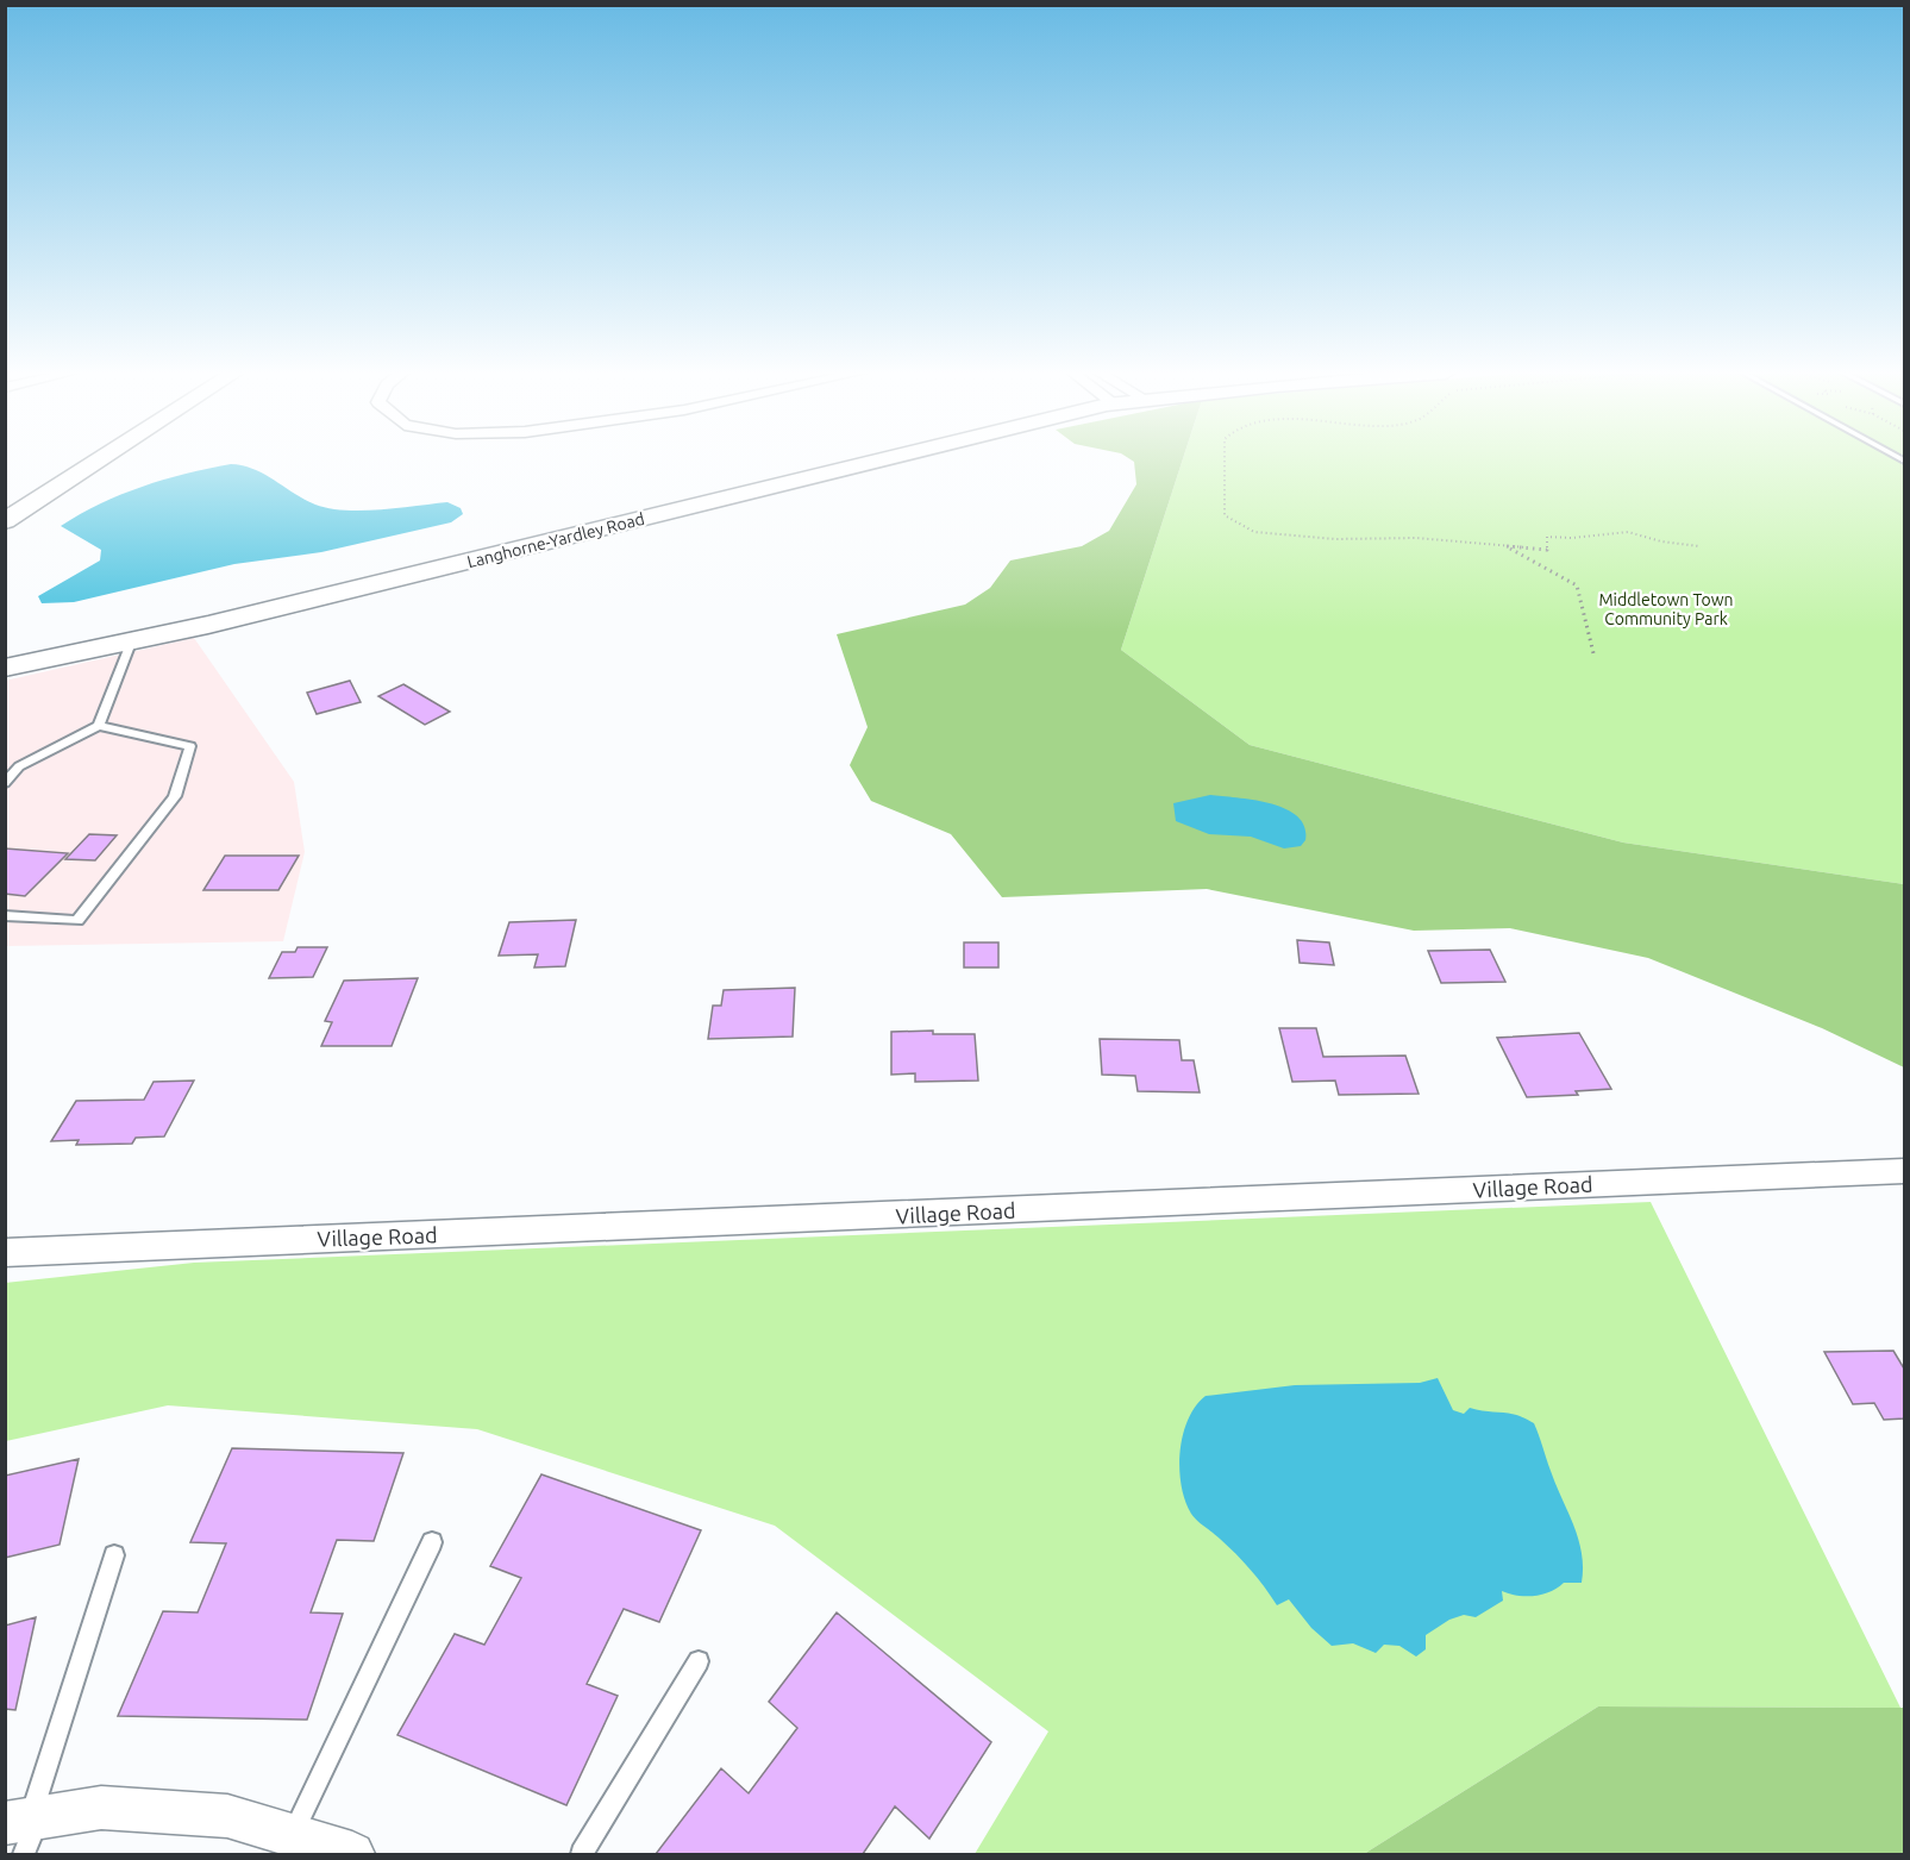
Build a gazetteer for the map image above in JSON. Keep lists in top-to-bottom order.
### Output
{
  "streets": {
    "main road": ["Langhorne-Yardley Road"],
    "street": ["Village Road"]
  },
  "parks": ["Middletown Town Community Park"]
}
